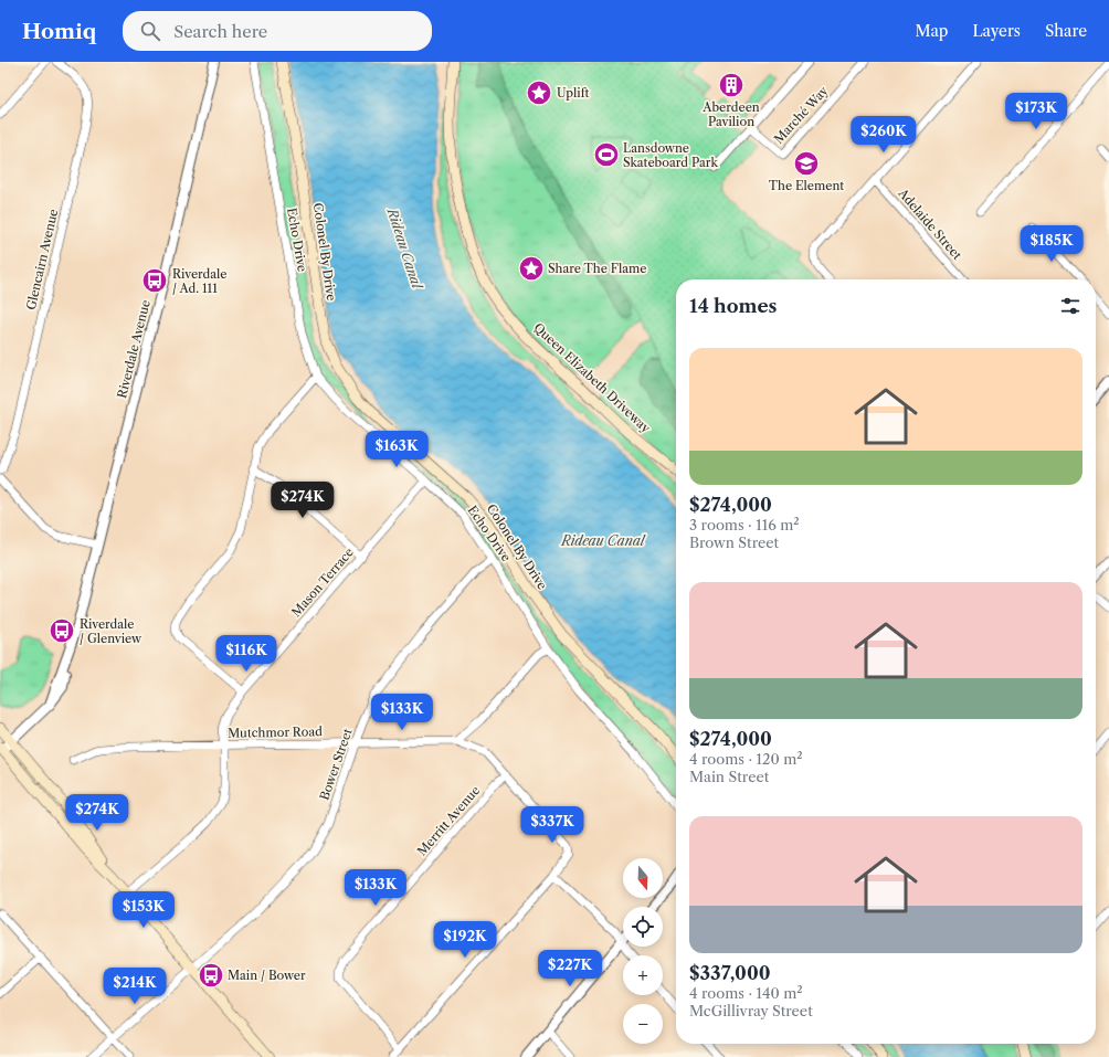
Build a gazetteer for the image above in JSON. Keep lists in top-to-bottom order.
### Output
{
  "streets": {
    "main road": ["Colonel By Drive", "Queen Elizabeth Driveway"],
    "street": [
      "Marché Way",
      "Adelaide Street",
      "Echo Drive",
      "Glencairn Avenue",
      "Riverdale Avenue",
      "Mason Terrace",
      "Mutchmor Road",
      "Bower Street",
      "Merritt Avenue"
    ]
  },
  "crossings": [
    ["Echo Drive", "Mason Terrace"],
    ["Echo Drive", "Bower Street"],
    ["Mason Terrace", "Mutchmor Road"],
    ["Mutchmor Road", "Bower Street"]
  ],
  "water": ["Rideau Canal"],
  "places": {
    "building": ["Aberdeen Pavilion"],
    "place": ["Uplift", "Share The Flame"],
    "sports": ["Lansdowne Skateboard Park"],
    "school or university": ["The Element"],
    "bus stop": ["Riverdale / Ad. 111", "Riverdale / Glenview", "Main / Bower"]
  },
  "north": "bottom",
  "page": {
    "header": "Homiq",
    "search": "Search here",
    "nav": ["Map", "Layers", "Share"],
    "price": [
      "$173K",
      "$260K",
      "$185K",
      "$163K",
      "$274K",
      "$116K",
      "$133K",
      "$274K",
      "$337K",
      "$133K",
      "$153K",
      "$192K",
      "$227K",
      "$214K"
    ],
    "heading": "14 homes",
    "list": [
      {
        "name": "$274,000",
        "note": "3 rooms · 116 m² · Brown Street"
      },
      {
        "name": "$274,000",
        "note": "4 rooms · 120 m² · Main Street"
      },
      {
        "name": "$337,000",
        "note": "4 rooms · 140 m² · McGillivray Street"
      }
    ],
    "map_buttons": ["+", "−"]
  }
}
